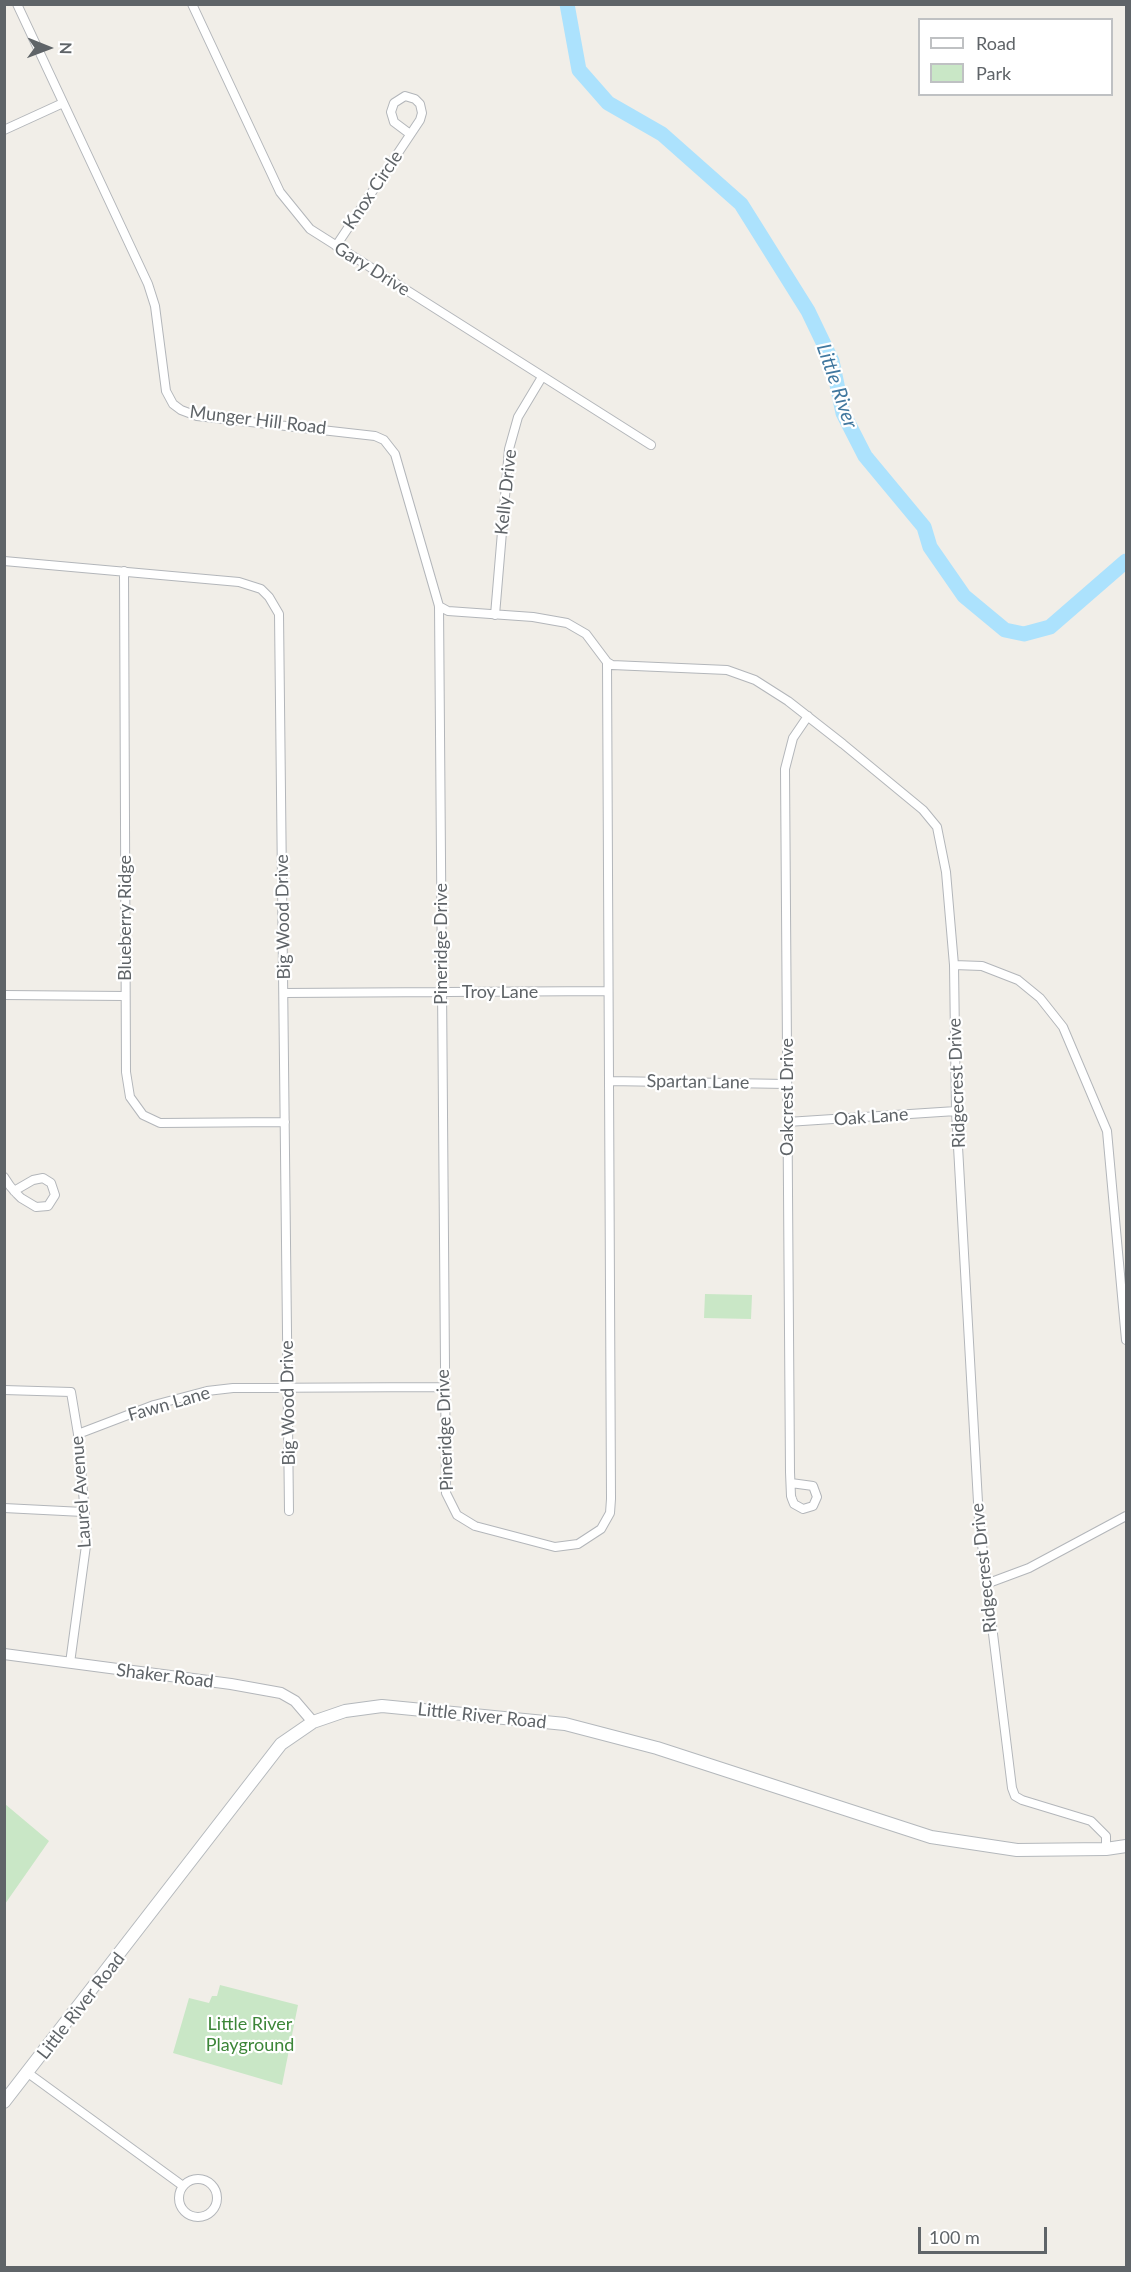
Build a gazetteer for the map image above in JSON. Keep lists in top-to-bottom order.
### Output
{
  "streets": {
    "main road": ["Little River Road"],
    "street": [
      "Knox Circle",
      "Gary Drive",
      "Munger Hill Road",
      "Kelly Drive",
      "Big Wood Drive",
      "Blueberry Ridge",
      "Pineridge Drive",
      "Troy Lane",
      "Spartan Lane",
      "Ridgecrest Drive",
      "Oakcrest Drive",
      "Oak Lane",
      "Fawn Lane",
      "Laurel Avenue",
      "Shaker Road"
    ]
  },
  "crossings": [
    ["Knox Circle", "Gary Drive"],
    ["Gary Drive", "Kelly Drive"],
    ["Munger Hill Road", "Pineridge Drive"],
    ["Big Wood Drive", "Blueberry Ridge"],
    ["Big Wood Drive", "Troy Lane"],
    ["Big Wood Drive", "Fawn Lane"],
    ["Pineridge Drive", "Troy Lane"],
    ["Pineridge Drive", "Spartan Lane"],
    ["Pineridge Drive", "Ridgecrest Drive"],
    ["Pineridge Drive", "Fawn Lane"],
    ["Spartan Lane", "Oakcrest Drive"],
    ["Ridgecrest Drive", "Oakcrest Drive"],
    ["Ridgecrest Drive", "Oak Lane"],
    ["Ridgecrest Drive", "Little River Road"],
    ["Oakcrest Drive", "Oak Lane"],
    ["Fawn Lane", "Laurel Avenue"],
    ["Laurel Avenue", "Shaker Road"],
    ["Shaker Road", "Little River Road"]
  ],
  "water": ["Little River"],
  "parks": ["Little River Playground"],
  "legend": ["Road", "Park"],
  "scale_bar": "100 m",
  "north": "right"
}
